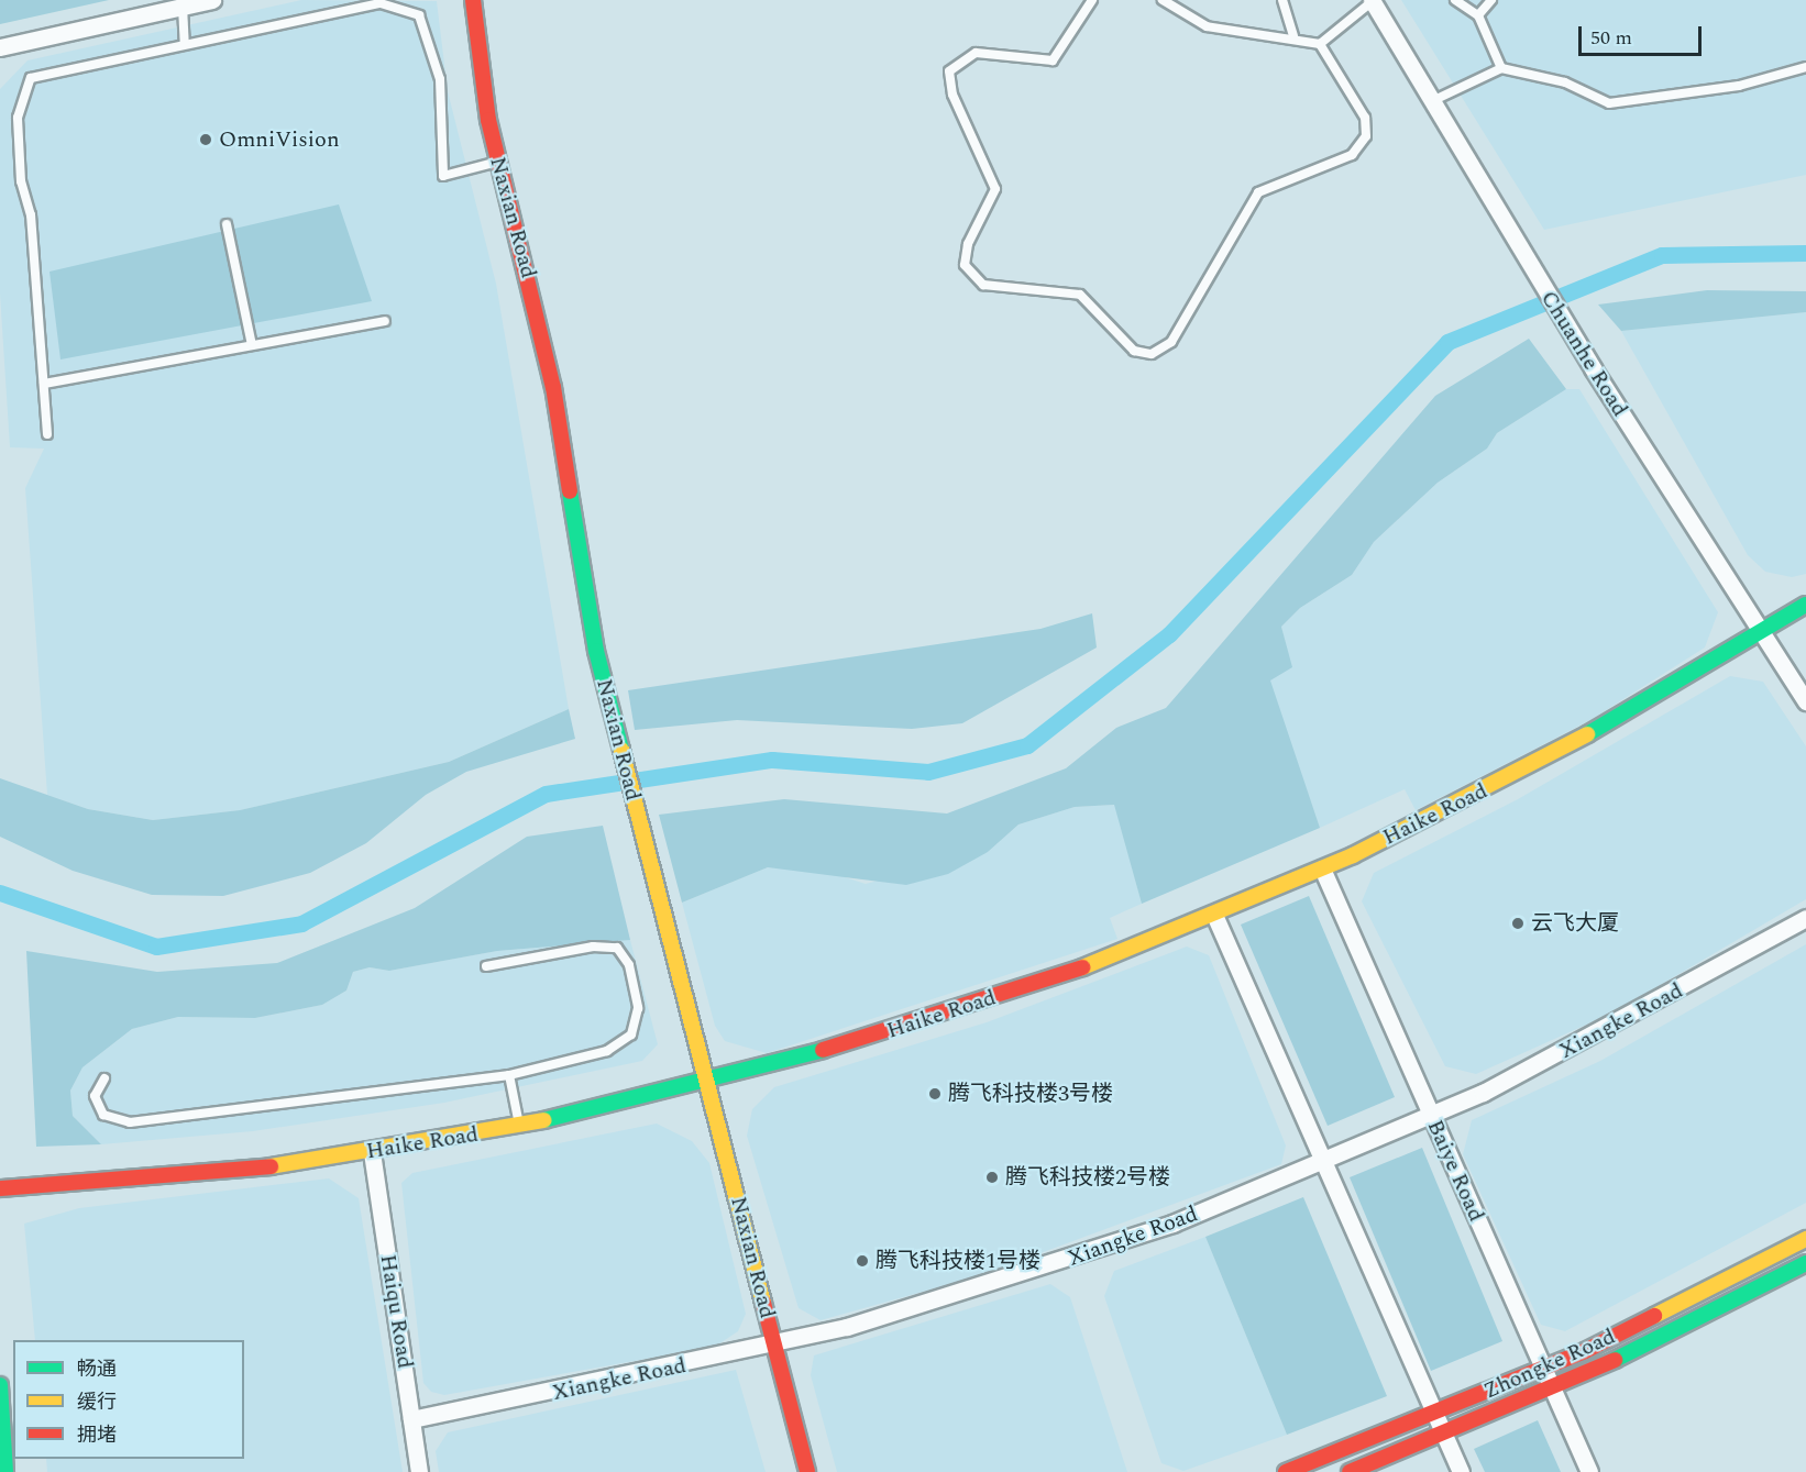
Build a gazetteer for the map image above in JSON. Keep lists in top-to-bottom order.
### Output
{
  "streets": {
    "street": [
      "Naxian Road",
      "Chuanhe Road",
      "Haike Road",
      "Xiangke Road",
      "Baiye Road",
      "Haiqu Road",
      "Zhongke Road"
    ]
  },
  "crossings": [
    ["Naxian Road", "Haike Road"],
    ["Naxian Road", "Xiangke Road"],
    ["Chuanhe Road", "Haike Road"],
    ["Haike Road", "Baiye Road"],
    ["Haike Road", "Haiqu Road"],
    ["Xiangke Road", "Baiye Road"],
    ["Xiangke Road", "Haiqu Road"],
    ["Baiye Road", "Zhongke Road"]
  ],
  "places": [
    "OmniVision",
    "云飞大厦",
    "腾飞科技楼3号楼",
    "腾飞科技楼2号楼",
    "腾飞科技楼1号楼"
  ],
  "legend": ["畅通", "缓行", "拥堵"],
  "scale_bar": "50 m"
}
